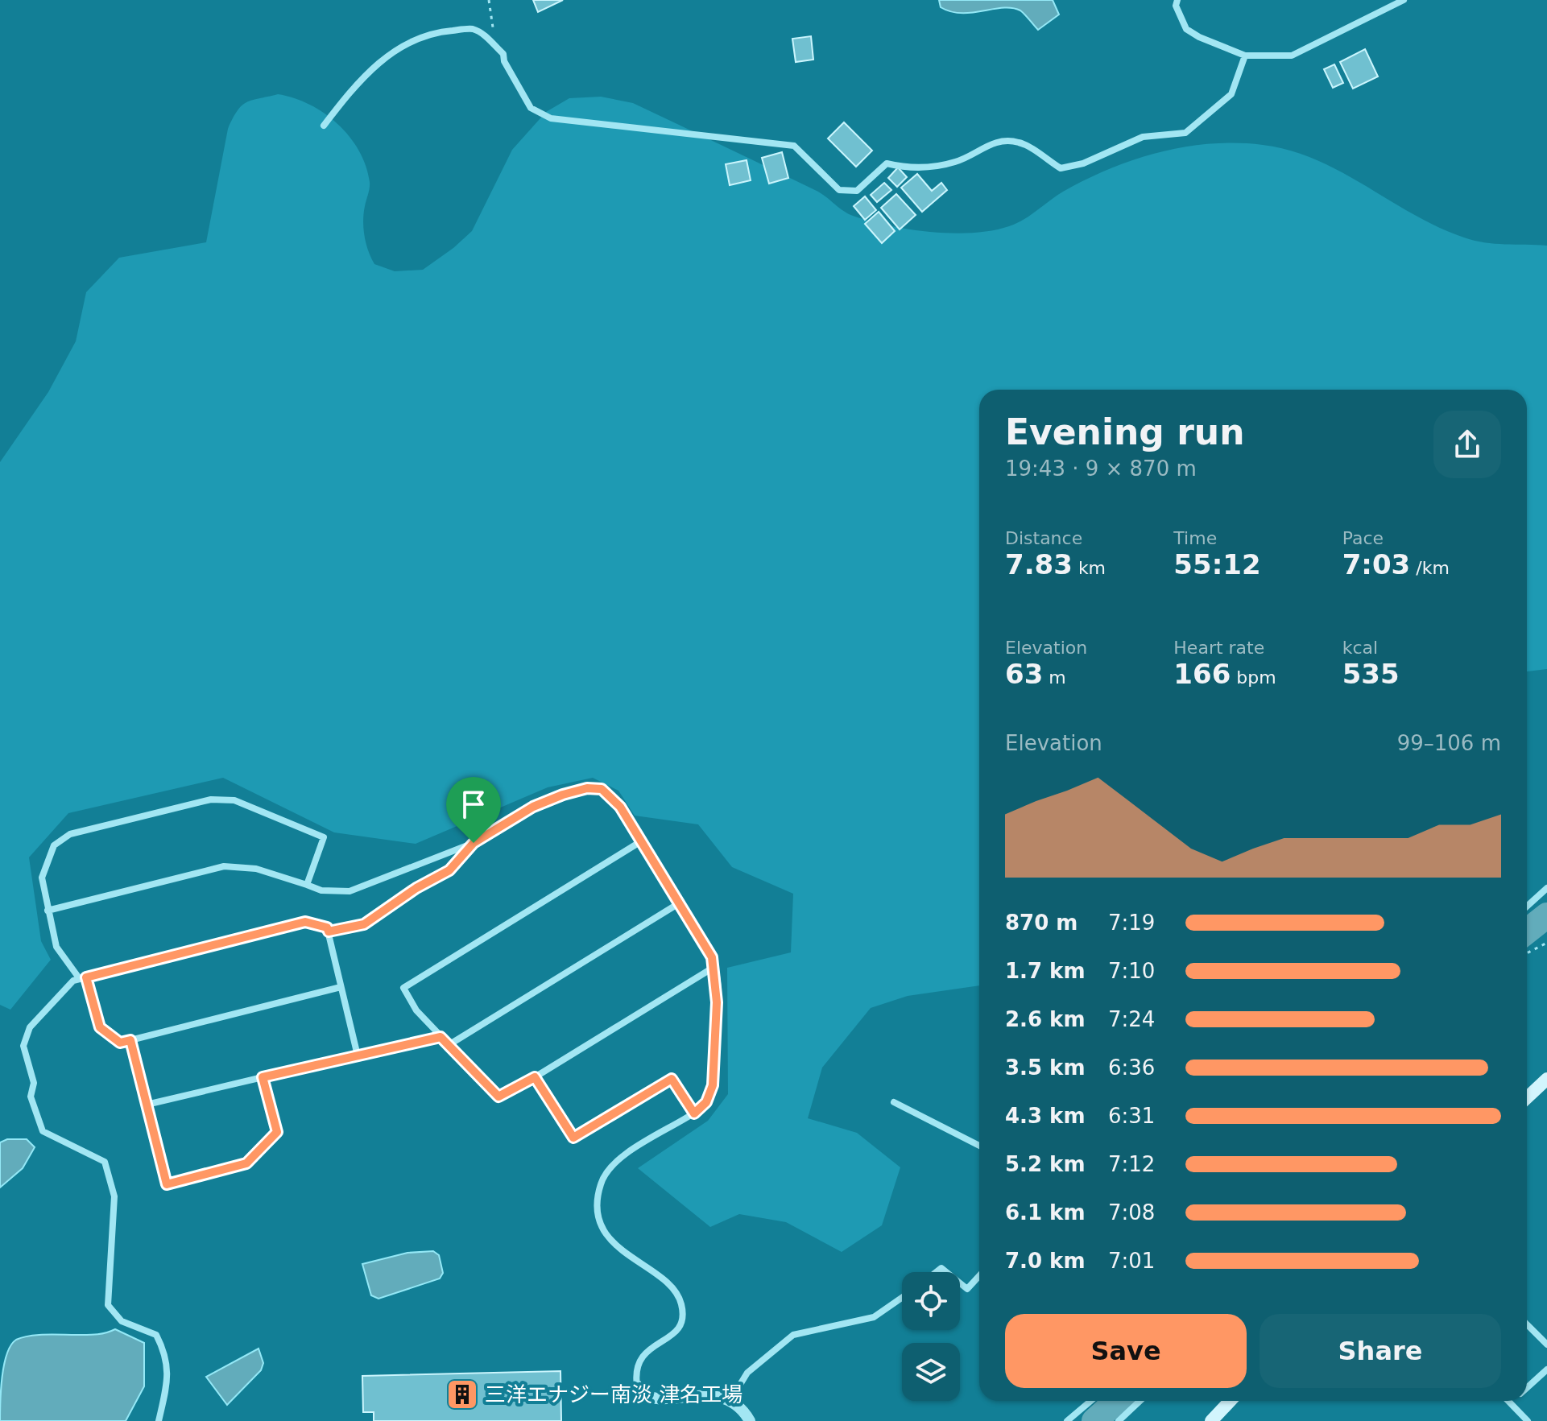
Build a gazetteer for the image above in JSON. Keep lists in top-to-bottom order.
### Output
{
  "places": {
    "building": ["三洋エナジー南淡 津名工場"]
  },
  "page": {
    "heading": ["Evening run", "19:43 · 9 × 870 m"],
    "stats": [
      ["Distance", "7.83 km"],
      ["Time", "55:12"],
      ["Pace", "7:03 /km"],
      ["Elevation", "63 m"],
      ["Heart rate", "166 bpm"],
      ["kcal", "535"]
    ],
    "chart": ["Elevation", "99–106 m"],
    "list": [
      {
        "name": "870 m",
        "note": "7:19"
      },
      {
        "name": "1.7 km",
        "note": "7:10"
      },
      {
        "name": "2.6 km",
        "note": "7:24"
      },
      {
        "name": "3.5 km",
        "note": "6:36"
      },
      {
        "name": "4.3 km",
        "note": "6:31"
      },
      {
        "name": "5.2 km",
        "note": "7:12"
      },
      {
        "name": "6.1 km",
        "note": "7:08"
      },
      {
        "name": "7.0 km",
        "note": "7:01"
      }
    ],
    "buttons": ["Save", "Share"]
  }
}
